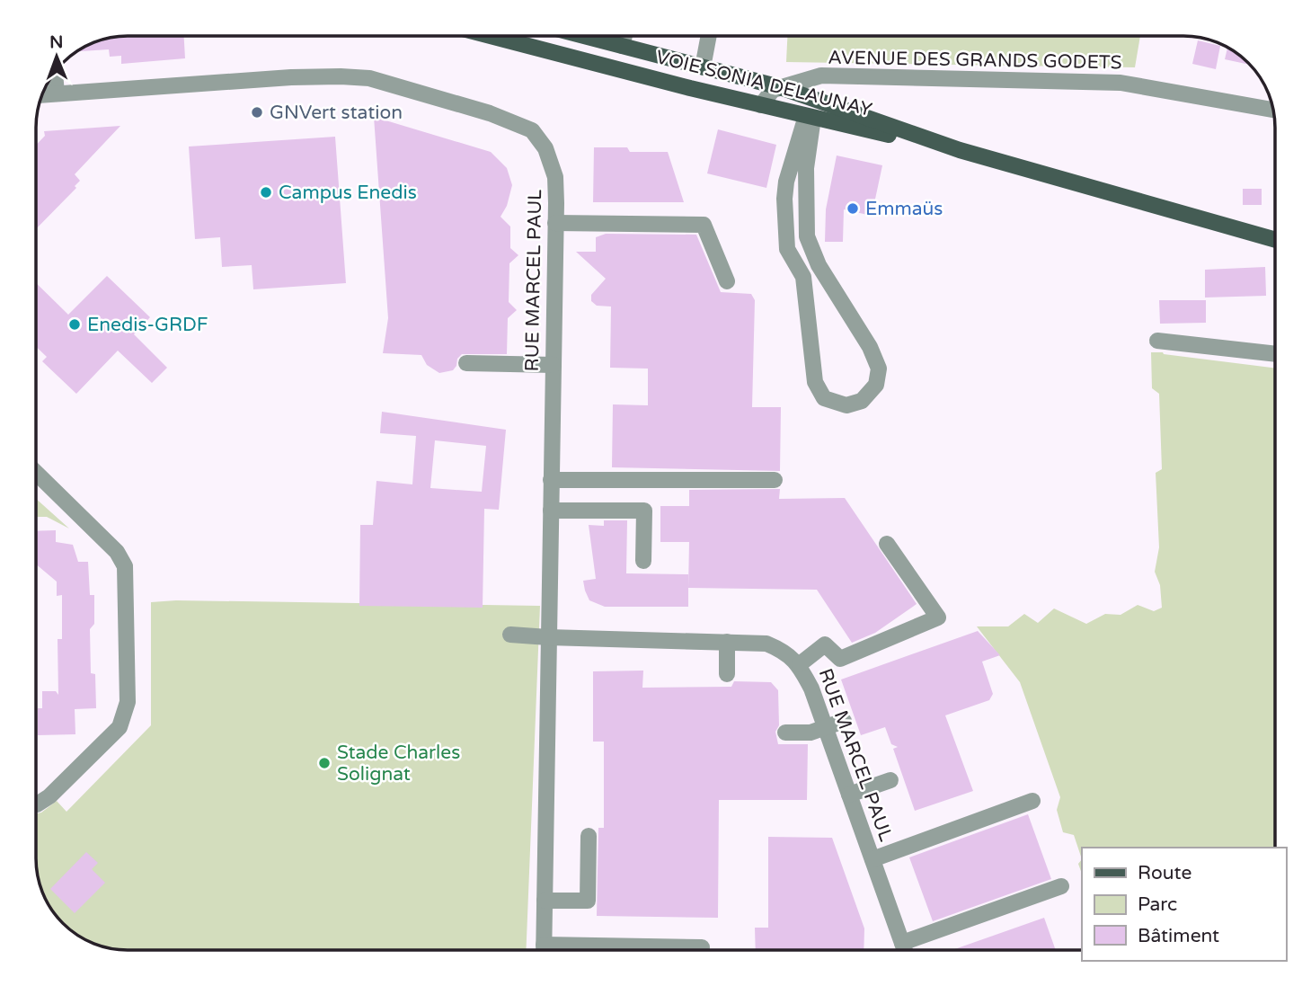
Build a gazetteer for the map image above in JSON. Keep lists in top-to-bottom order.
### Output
{
  "streets": {
    "main road": ["VOIE SONIA DELAUNAY"],
    "street": ["AVENUE DES GRANDS GODETS", "RUE MARCEL PAUL"]
  },
  "crossings": [
    ["AVENUE DES GRANDS GODETS", "VOIE SONIA DELAUNAY"]
  ],
  "places": [
    "GNVert station",
    "Campus Enedis",
    "Emmaüs",
    "Enedis-GRDF",
    "Stade Charles Solignat"
  ],
  "legend": ["Route", "Parc", "Bâtiment"],
  "north": "top"
}
